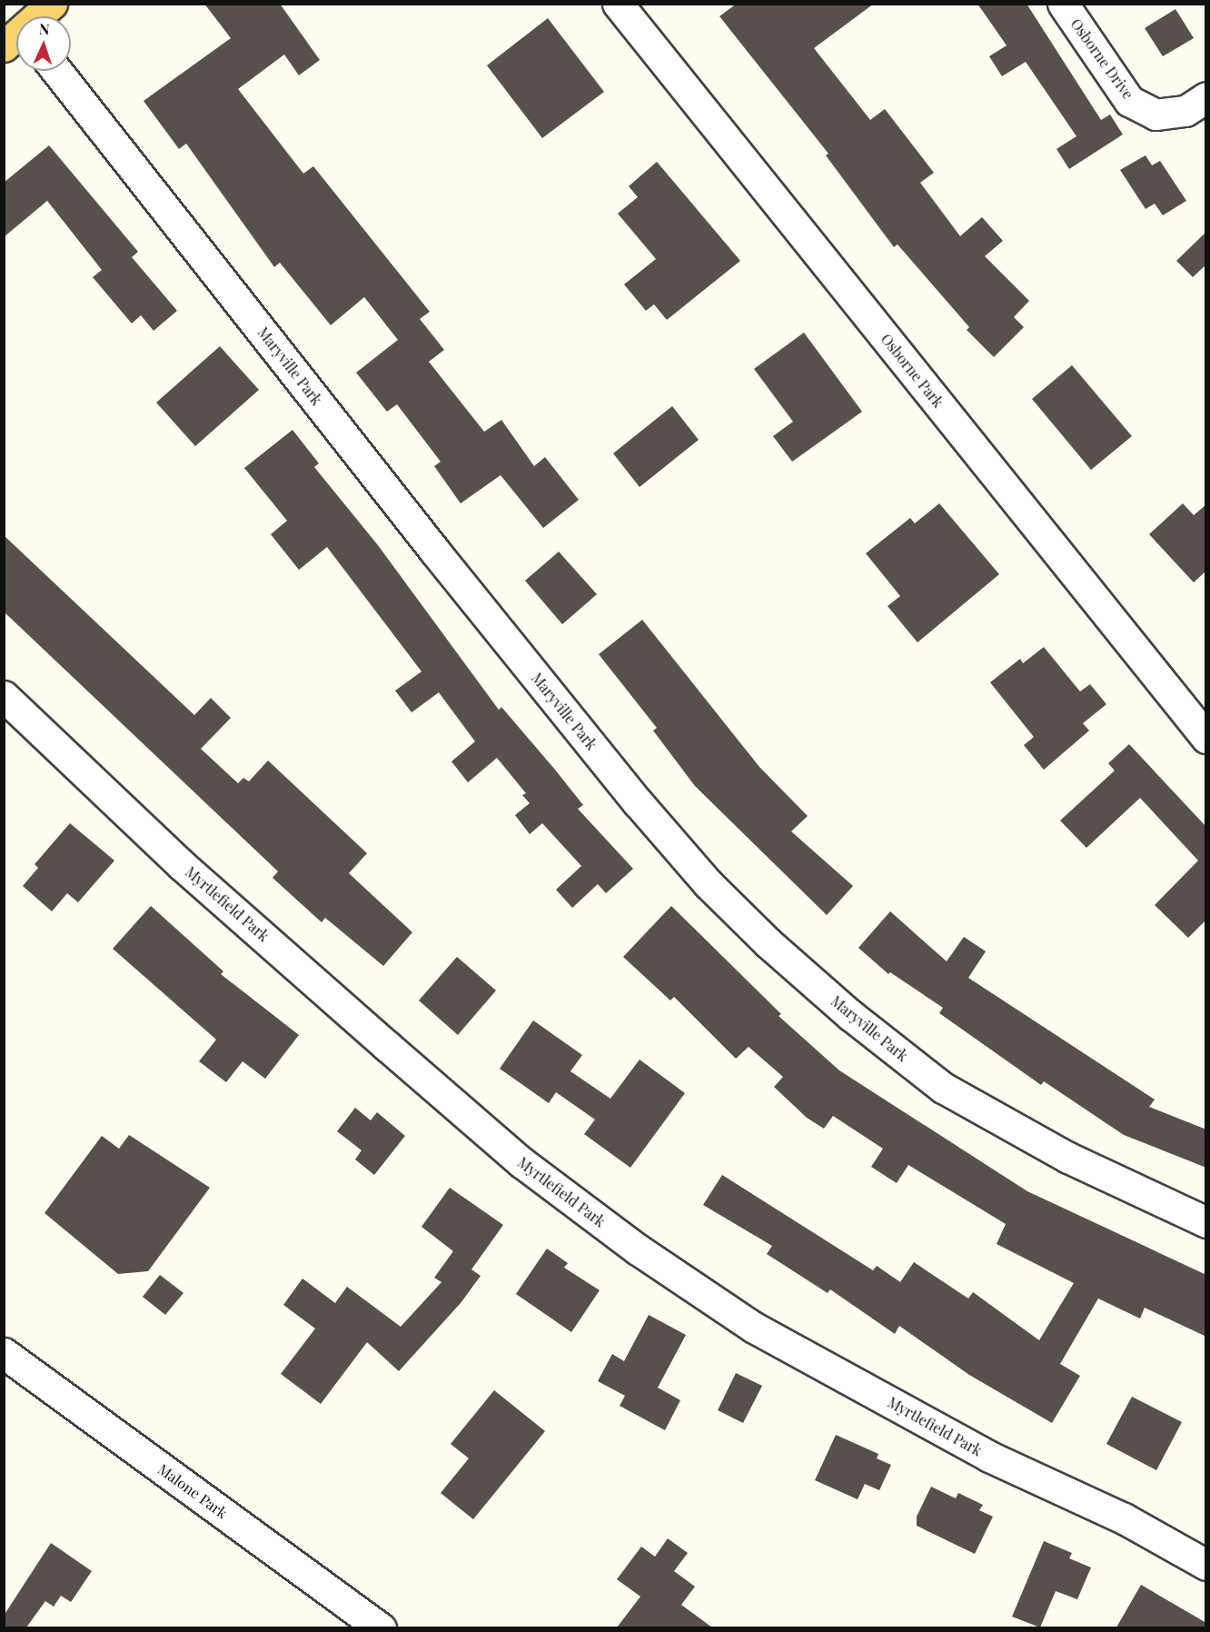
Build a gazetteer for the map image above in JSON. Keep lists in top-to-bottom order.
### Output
{
  "streets": {
    "street": [
      "Osborne Drive",
      "Maryville Park",
      "Osborne Park",
      "Myrtlefield Park",
      "Malone Park"
    ]
  },
  "north": "top"
}
